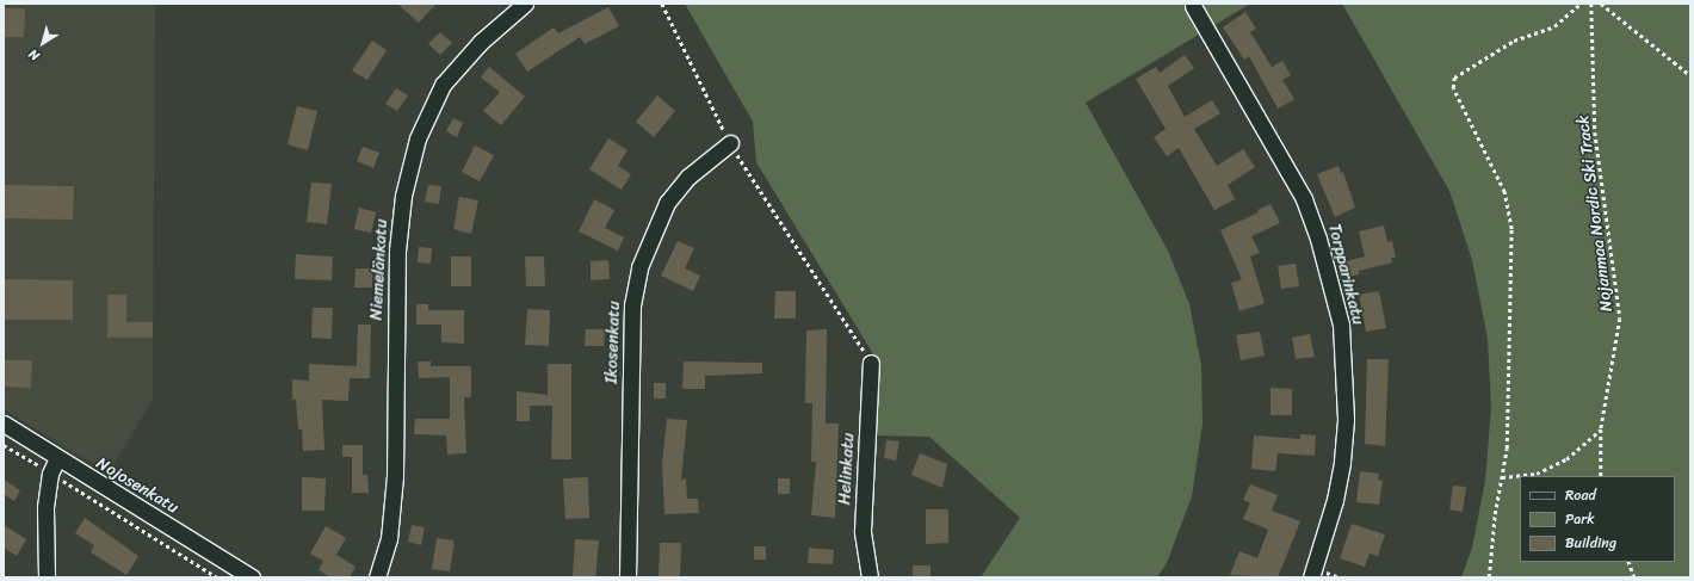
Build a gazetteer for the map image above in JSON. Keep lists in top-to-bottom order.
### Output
{
  "streets": {
    "street": [
      "Niemelänkatu",
      "Torpparinkatu",
      "Ikosenkatu",
      "Helinkatu",
      "Nojosenkatu"
    ],
    "path": ["Nojanmaa Nordic Ski Track"]
  },
  "legend": ["Road", "Park", "Building"],
  "north": "bottom left"
}
